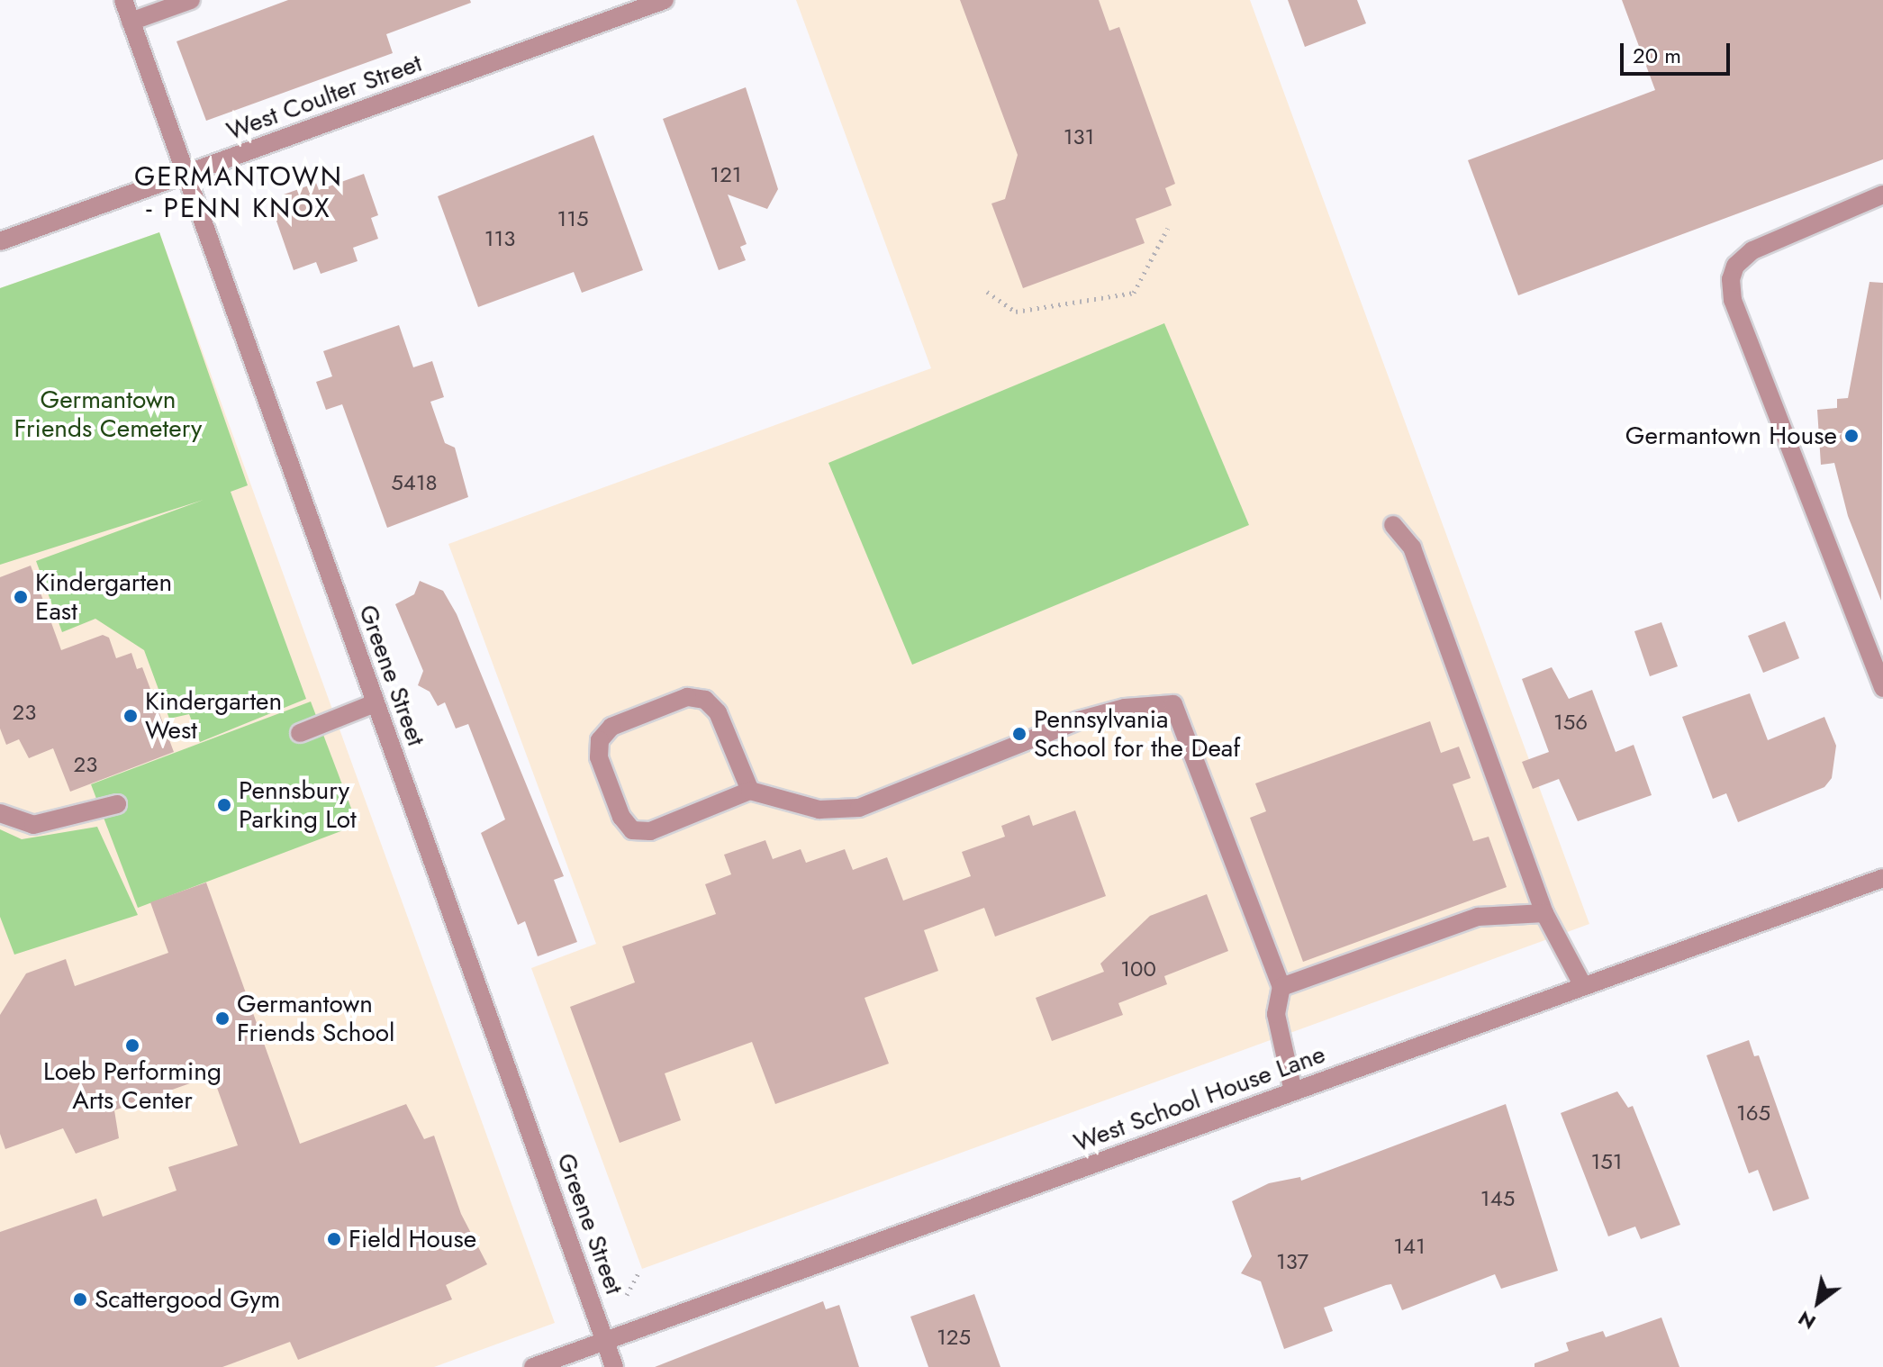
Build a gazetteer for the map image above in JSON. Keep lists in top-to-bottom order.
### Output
{
  "streets": {
    "street": ["West Coulter Street", "Greene Street", "West School House Lane"]
  },
  "crossings": [
    ["West Coulter Street", "Greene Street"],
    ["Greene Street", "West School House Lane"]
  ],
  "districts": ["GERMANTOWN - PENN KNOX"],
  "parks": ["Germantown Friends Cemetery"],
  "places": [
    "Germantown House",
    "Kindergarten East",
    "Kindergarten West",
    "Pennsylvania School for the Deaf",
    "Pennsbury Parking Lot",
    "Germantown Friends School",
    "Loeb Performing Arts Center",
    "Field House",
    "Scattergood Gym"
  ],
  "house_numbers": [
    "131",
    "121",
    "115",
    "113",
    "5418",
    "23",
    "156",
    "23",
    "100",
    "165",
    "151",
    "145",
    "141",
    "137",
    "125"
  ],
  "scale_bar": "20 m",
  "north": "bottom left"
}
